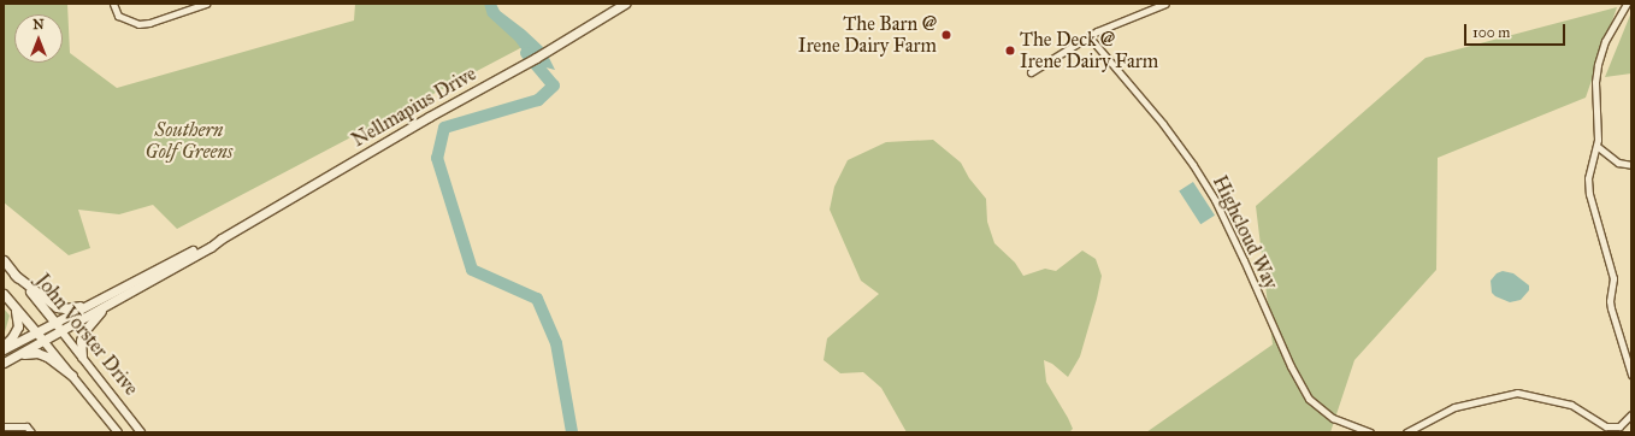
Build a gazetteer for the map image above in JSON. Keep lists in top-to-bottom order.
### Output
{
  "streets": {
    "main road": ["Nellmapius Drive", "John Vorster Drive"],
    "street": ["Highcloud Way"]
  },
  "crossings": [
    ["Nellmapius Drive", "John Vorster Drive"]
  ],
  "parks": ["Southern Golf Greens"],
  "places": ["The Barn @ Irene Dairy Farm", "The Deck @ Irene Dairy Farm"],
  "scale_bar": "100 m",
  "north": "top"
}
